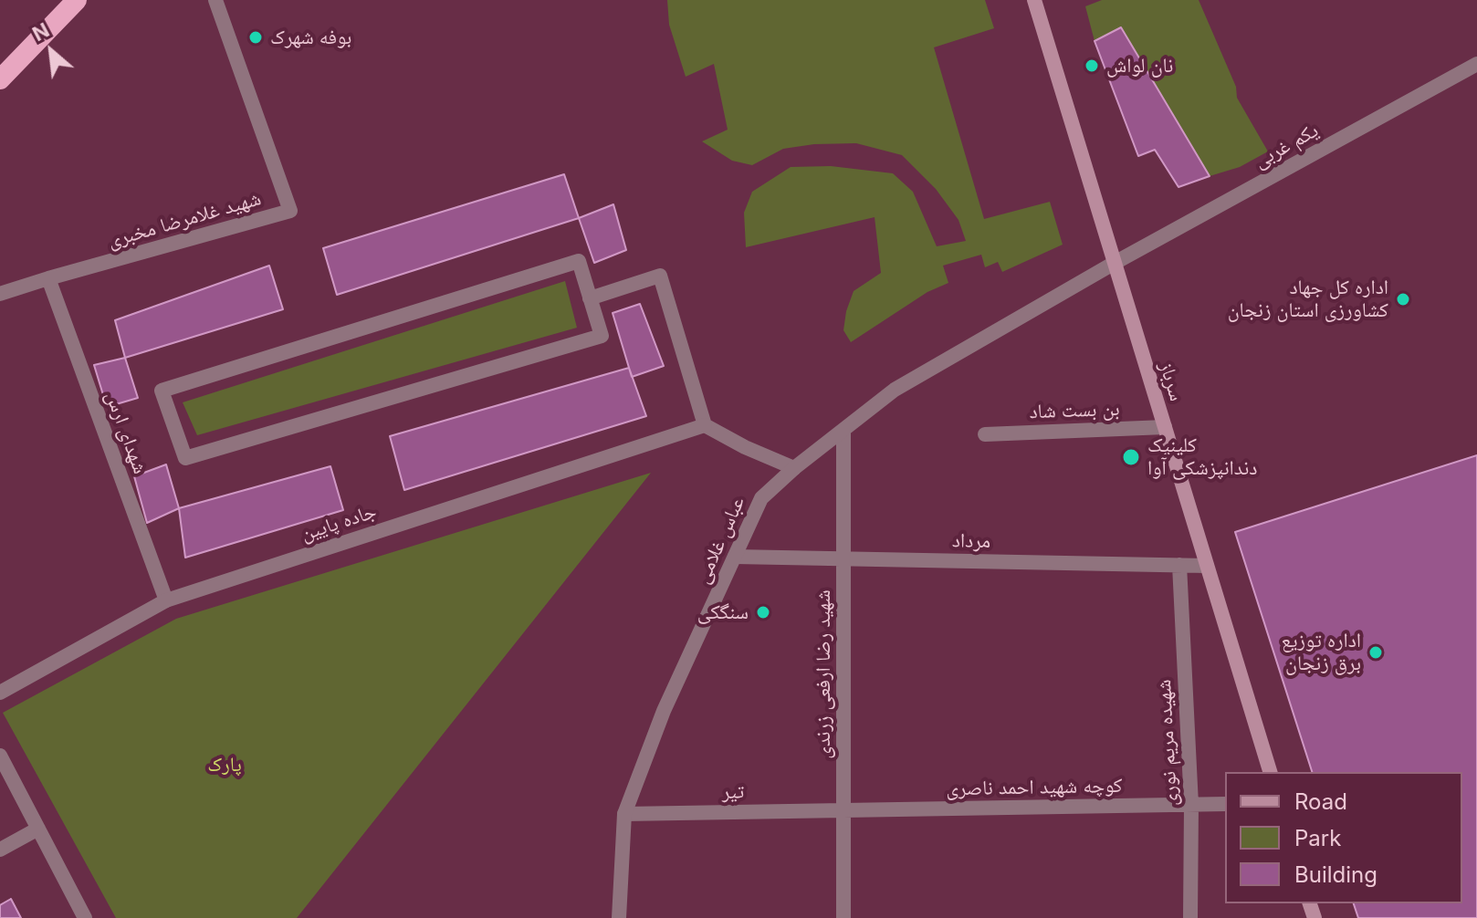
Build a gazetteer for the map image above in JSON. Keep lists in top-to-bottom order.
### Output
{
  "streets": {
    "main road": ["سرباز"],
    "street": [
      "یکم غربی",
      "شهید غلامرضا مخبری",
      "بن بست شاد",
      "شهدای ارس",
      "جاده پایین",
      "عباس غلامی",
      "مرداد",
      "شهید رضا ارفعی زرندی",
      "شهیده مریم نوری",
      "کوچه شهید احمد ناصری",
      "تیر"
    ]
  },
  "crossings": [
    ["یکم غربی", "سرباز"],
    ["یکم غربی", "عباس غلامی"],
    ["شهید غلامرضا مخبری", "شهدای ارس"],
    ["سرباز", "بن بست شاد"],
    ["سرباز", "عباس غلامی"],
    ["سرباز", "مرداد"],
    ["شهدای ارس", "جاده پایین"],
    ["عباس غلامی", "مرداد"],
    ["عباس غلامی", "شهید رضا ارفعی زرندی"],
    ["عباس غلامی", "تیر"],
    ["مرداد", "شهید رضا ارفعی زرندی"],
    ["مرداد", "شهیده مریم نوری"],
    ["شهید رضا ارفعی زرندی", "کوچه شهید احمد ناصری"],
    ["شهید رضا ارفعی زرندی", "تیر"],
    ["شهیده مریم نوری", "کوچه شهید احمد ناصری"],
    ["کوچه شهید احمد ناصری", "تیر"]
  ],
  "parks": ["پارک"],
  "places": [
    "بوفه شهرک",
    "نان لواش",
    "اداره کل جهاد کشاورزی استان زنجان",
    "کلینیک دندانپزشکی آوا",
    "سنگکی",
    "اداره توزیع برق زنجان"
  ],
  "legend": ["Road", "Park", "Building"],
  "north": "top left"
}
